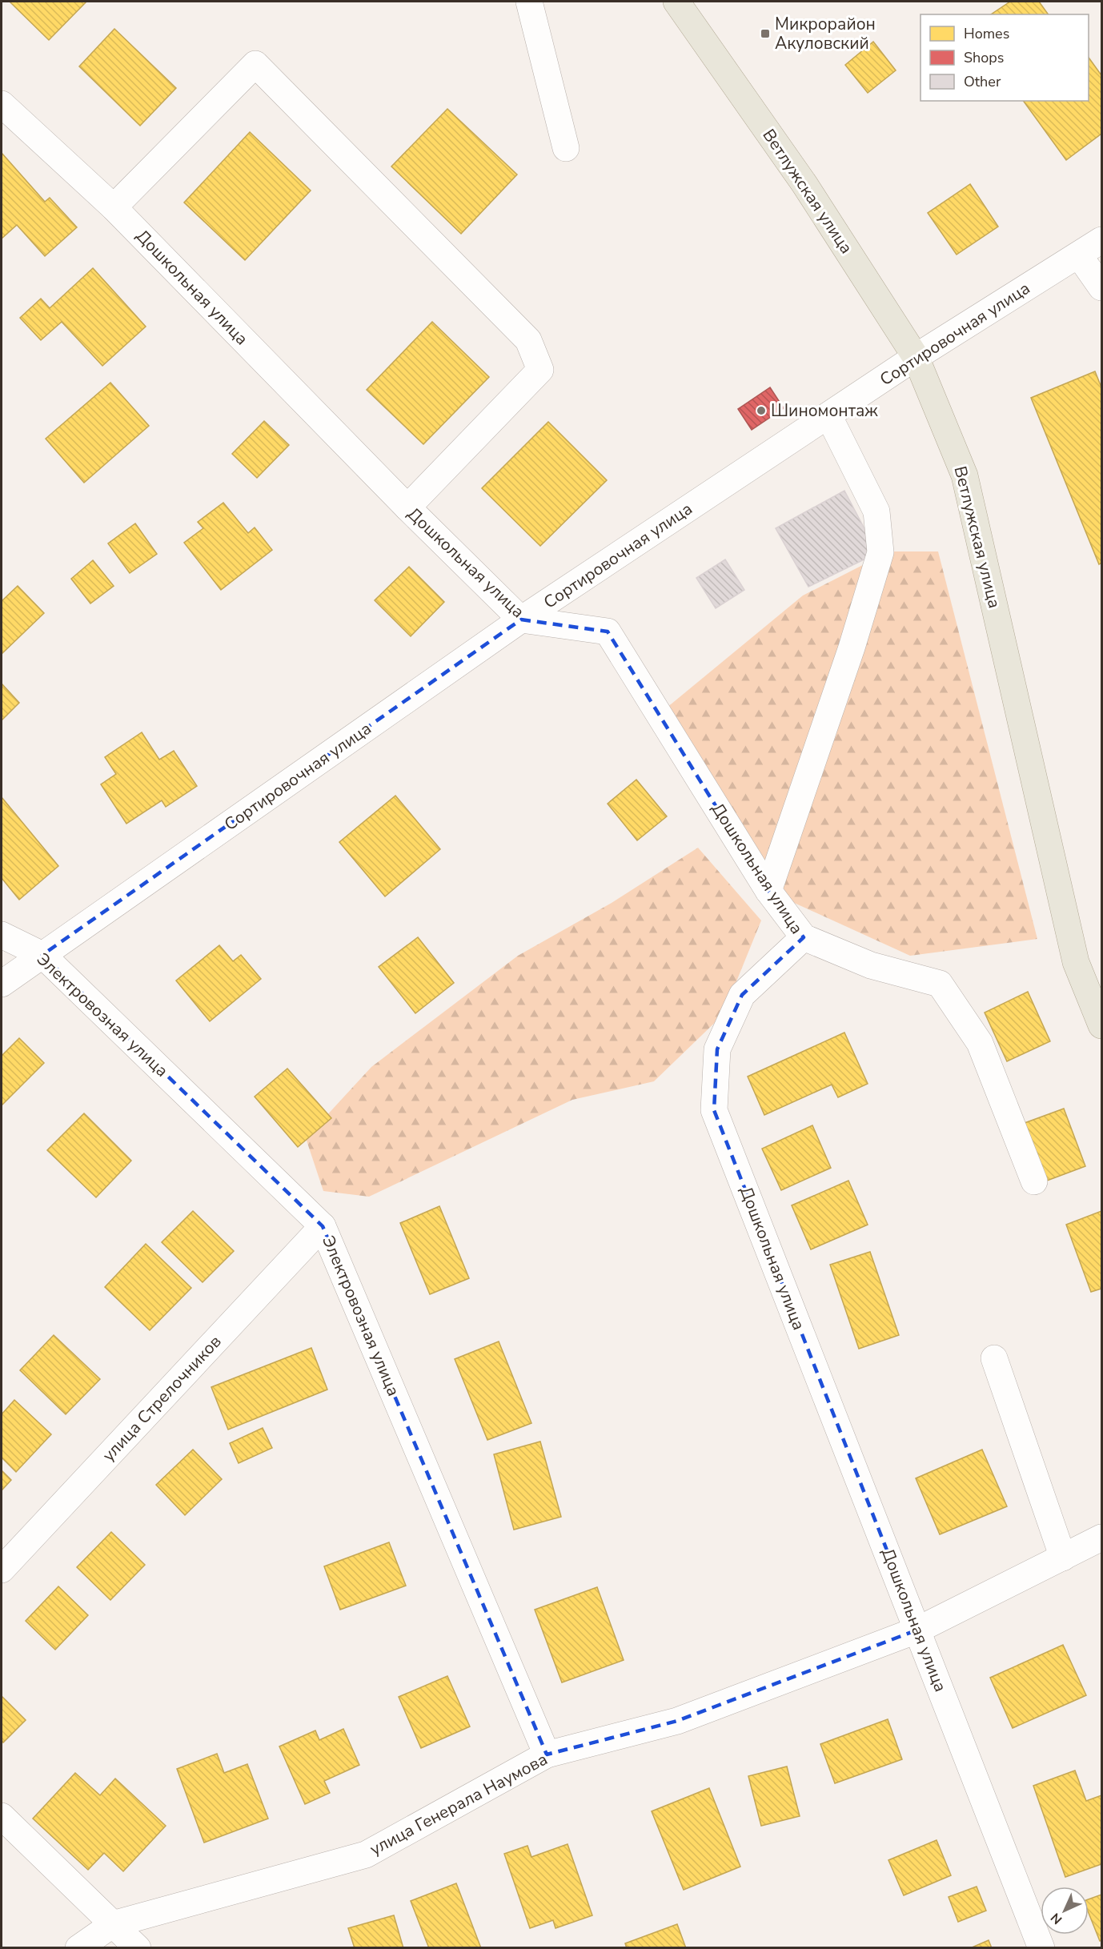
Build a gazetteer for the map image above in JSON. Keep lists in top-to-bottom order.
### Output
{
  "streets": {
    "main road": ["Ветлужская улица"],
    "street": [
      "Дошкольная улица",
      "Сортировочная улица",
      "Электровозная улица",
      "улица Стрелочников",
      "улица Генерала Наумова"
    ]
  },
  "crossings": [
    ["Ветлужская улица", "Сортировочная улица"],
    ["Дошкольная улица", "Сортировочная улица"],
    ["Дошкольная улица", "улица Генерала Наумова"],
    ["Сортировочная улица", "Электровозная улица"],
    ["Электровозная улица", "улица Стрелочников"],
    ["Электровозная улица", "улица Генерала Наумова"]
  ],
  "places": {
    "transit": ["Микрорайон Акуловский"],
    "other": ["Шиномонтаж"]
  },
  "legend": ["Homes", "Shops", "Other"],
  "north": "bottom left"
}
